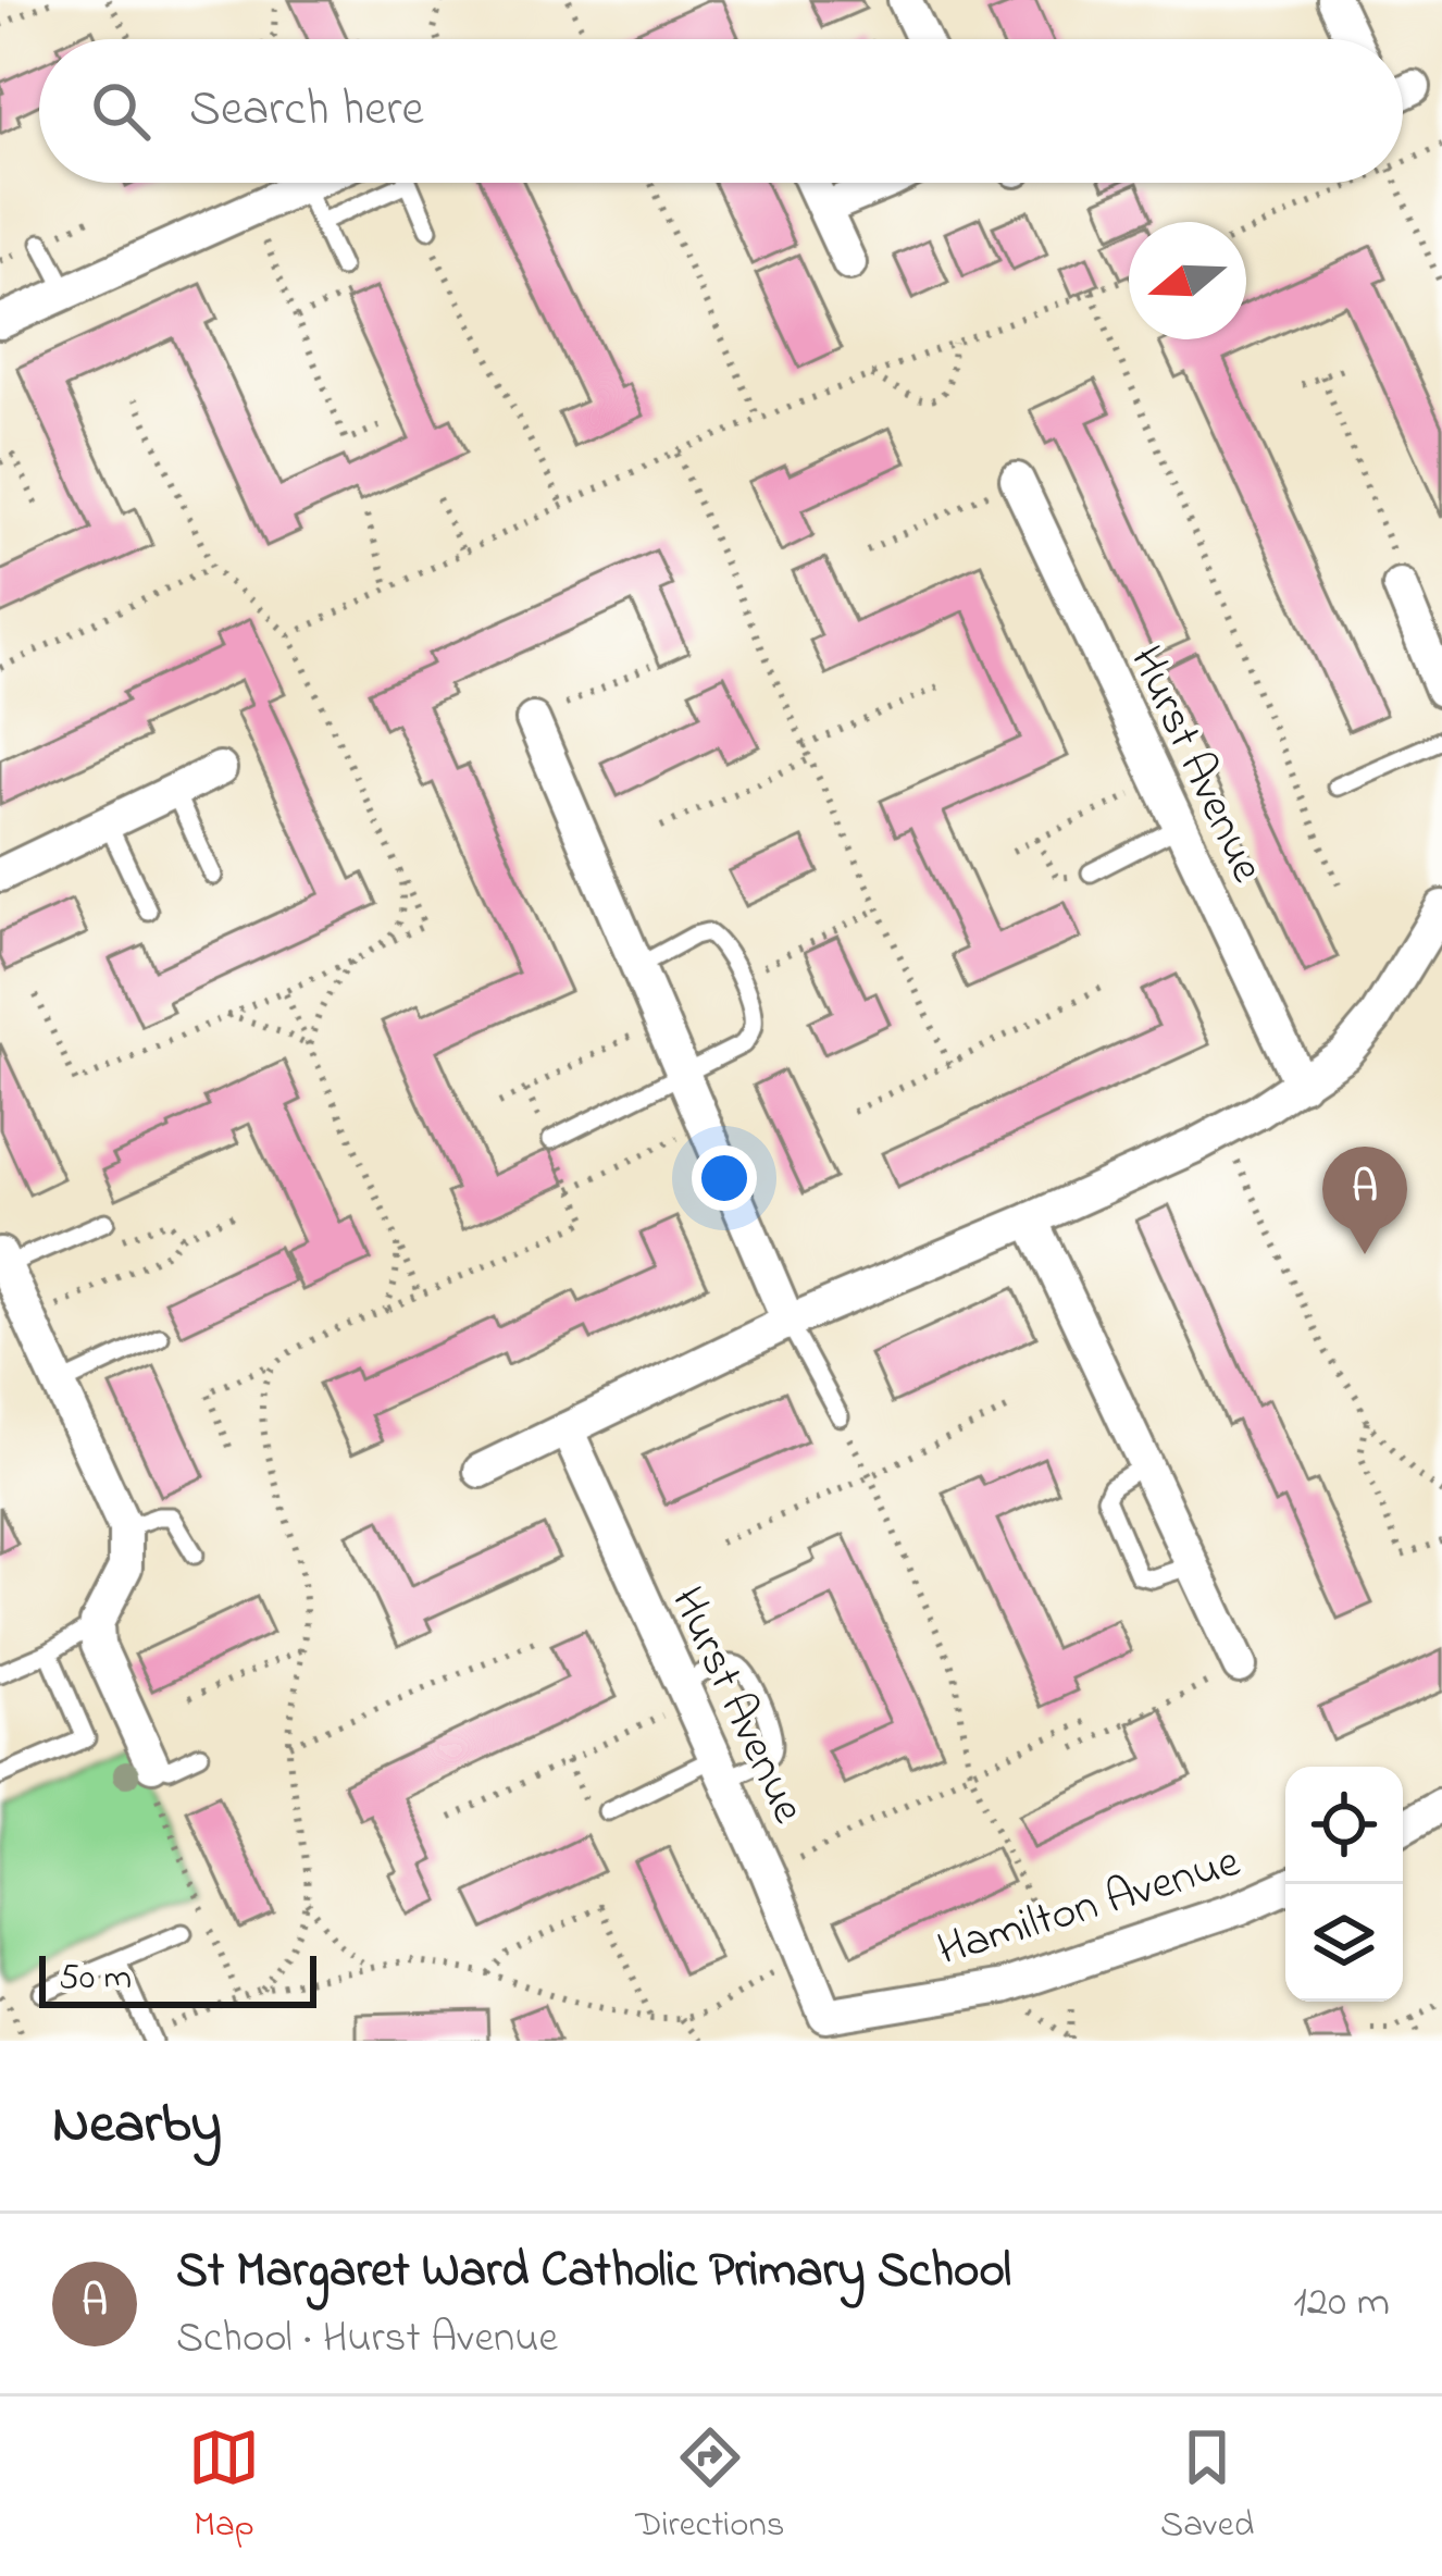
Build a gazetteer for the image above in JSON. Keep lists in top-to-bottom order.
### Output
{
  "streets": {
    "street": ["Hurst Avenue", "Hamilton Avenue"]
  },
  "crossings": [
    ["Hurst Avenue", "Hamilton Avenue"]
  ],
  "scale_bar": "50 m",
  "north": "left",
  "page": {
    "search": "Search here",
    "pins": "A",
    "scale": "50 m",
    "heading": "Nearby",
    "list": [
      {
        "mark": "A",
        "name": "St Margaret Ward Catholic Primary School",
        "note": "School · Hurst Avenue",
        "value": "120 m"
      }
    ],
    "nav": ["Map", "Directions", "Saved"]
  }
}
